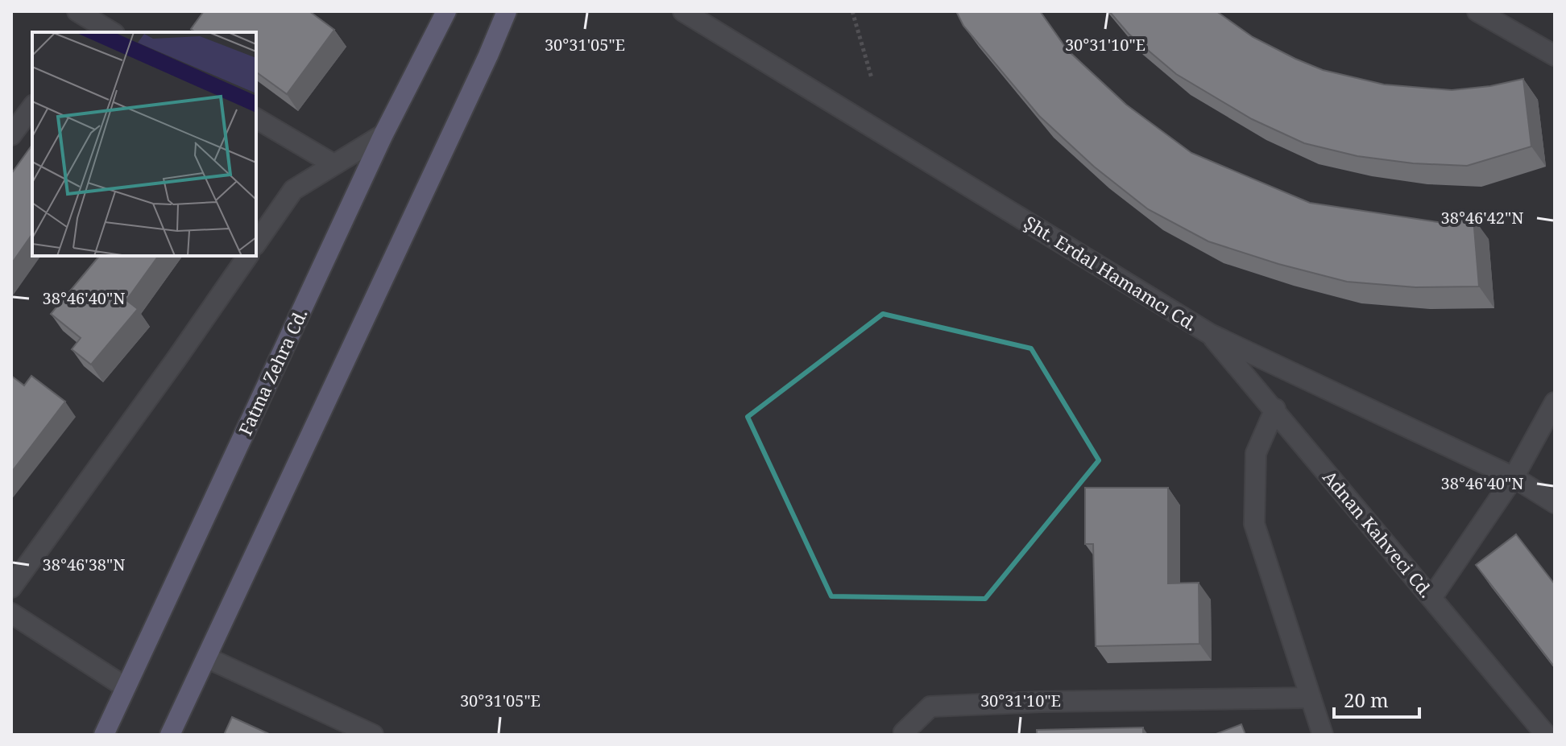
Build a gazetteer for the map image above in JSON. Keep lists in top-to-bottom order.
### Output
{
  "streets": {
    "main road": ["Fatma Zehra Cd."],
    "street": ["Şht. Erdal Hamamcı Cd.", "Adnan Kahveci Cd."]
  },
  "crossings": [
    ["Şht. Erdal Hamamcı Cd.", "Adnan Kahveci Cd."]
  ],
  "scale_bar": "20 m",
  "coordinates": [
    "30°31'05\"E",
    "30°31'10\"E",
    "38°46'42\"N",
    "38°46'40\"N",
    "38°46'38\"N"
  ]
}
